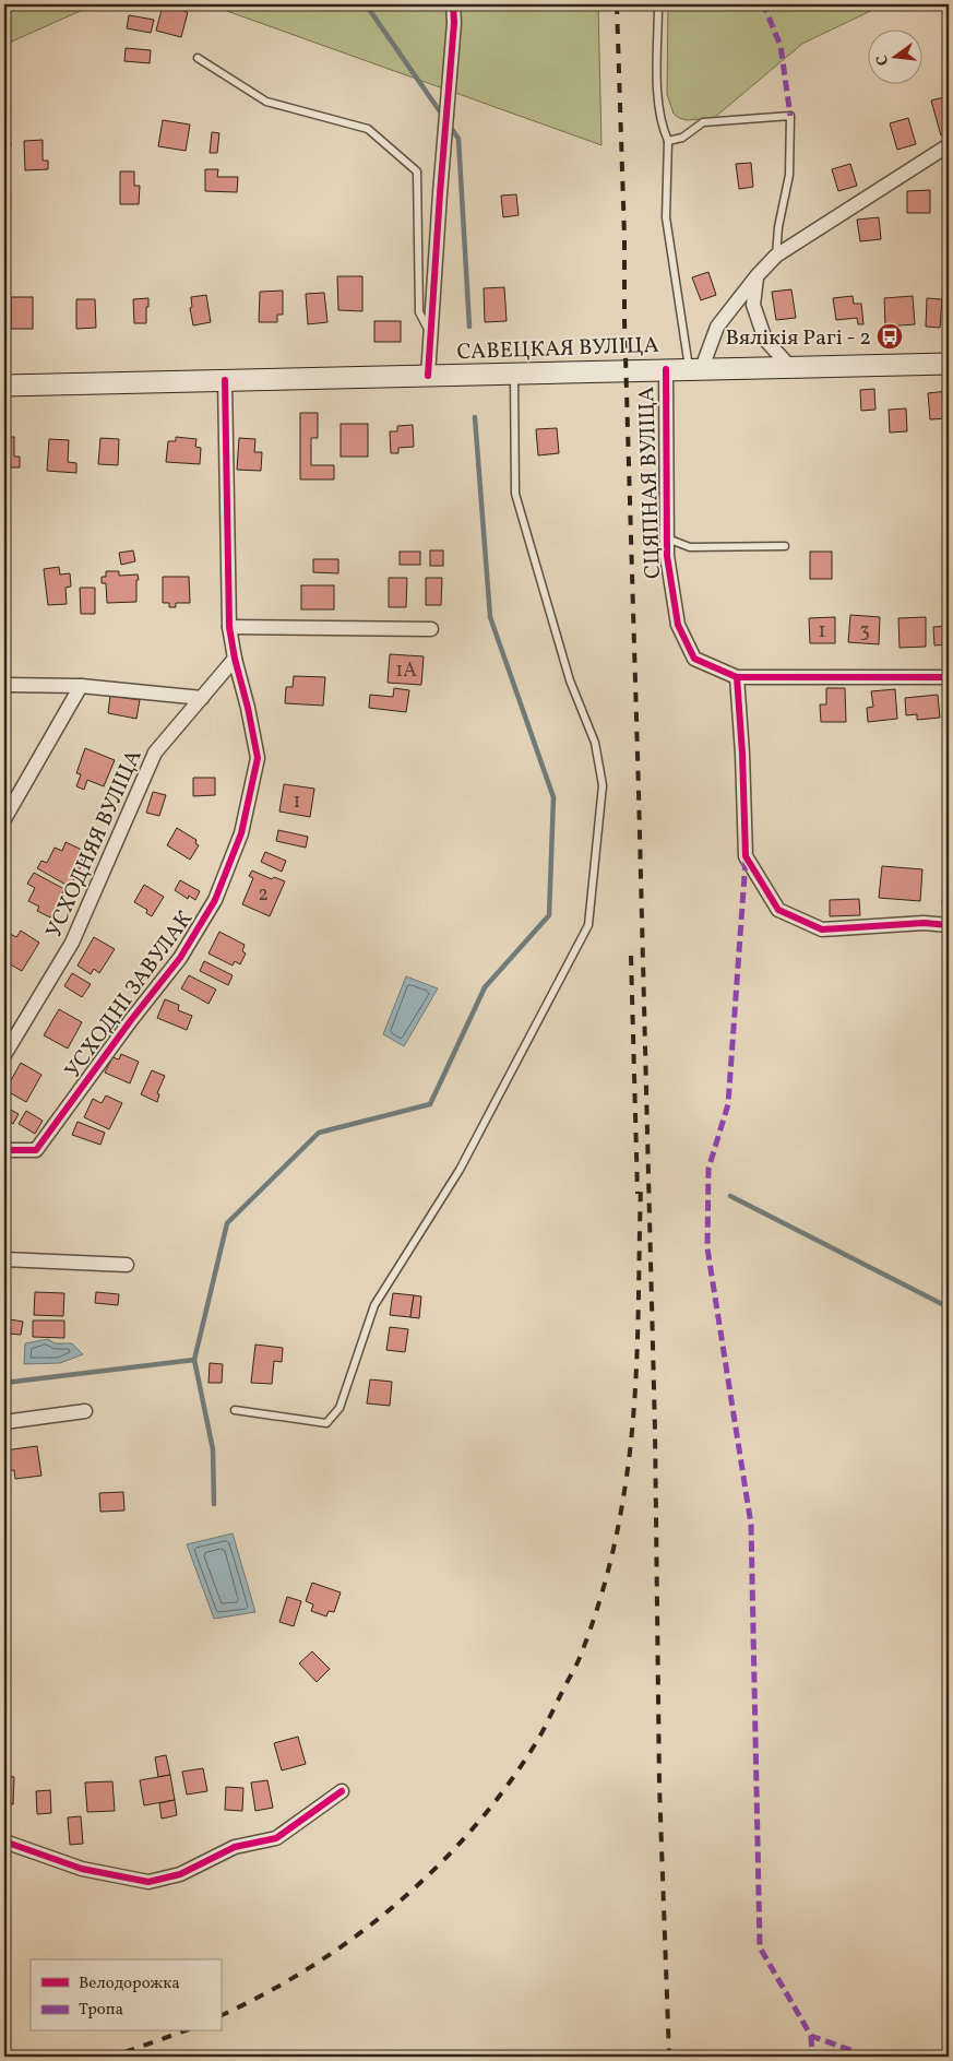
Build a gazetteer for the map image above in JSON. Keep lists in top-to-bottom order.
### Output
{
  "streets": {
    "main road": ["САВЕЦКАЯ ВУЛІЦА"],
    "street": ["СЦЯПНАЯ ВУЛІЦА", "УСХОДНЯЯ ВУЛІЦА", "УСХОДНІ ЗАВУЛАК"]
  },
  "crossings": [
    ["САВЕЦКАЯ ВУЛІЦА", "СЦЯПНАЯ ВУЛІЦА"],
    ["САВЕЦКАЯ ВУЛІЦА", "УСХОДНІ ЗАВУЛАК"],
    ["УСХОДНЯЯ ВУЛІЦА", "УСХОДНІ ЗАВУЛАК"]
  ],
  "places": {
    "bus stop": ["Вялікія Рагі - 2"]
  },
  "house_numbers": [
    "1",
    "3",
    "1А",
    "1",
    "2"
  ],
  "legend": ["Велодорожка", "Тропа"],
  "north": "left"
}
